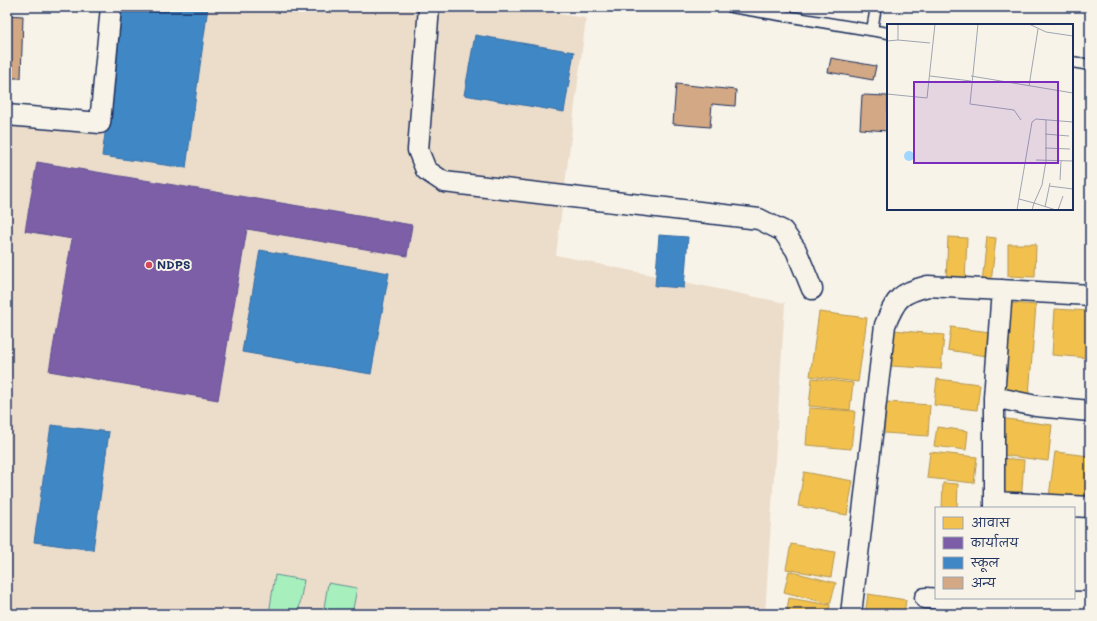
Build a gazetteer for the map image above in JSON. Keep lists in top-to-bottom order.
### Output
{
  "places": ["NDPS"],
  "legend": [
    "आवास",
    "कार्यालय",
    "स्कूल",
    "अन्य"
  ]
}
